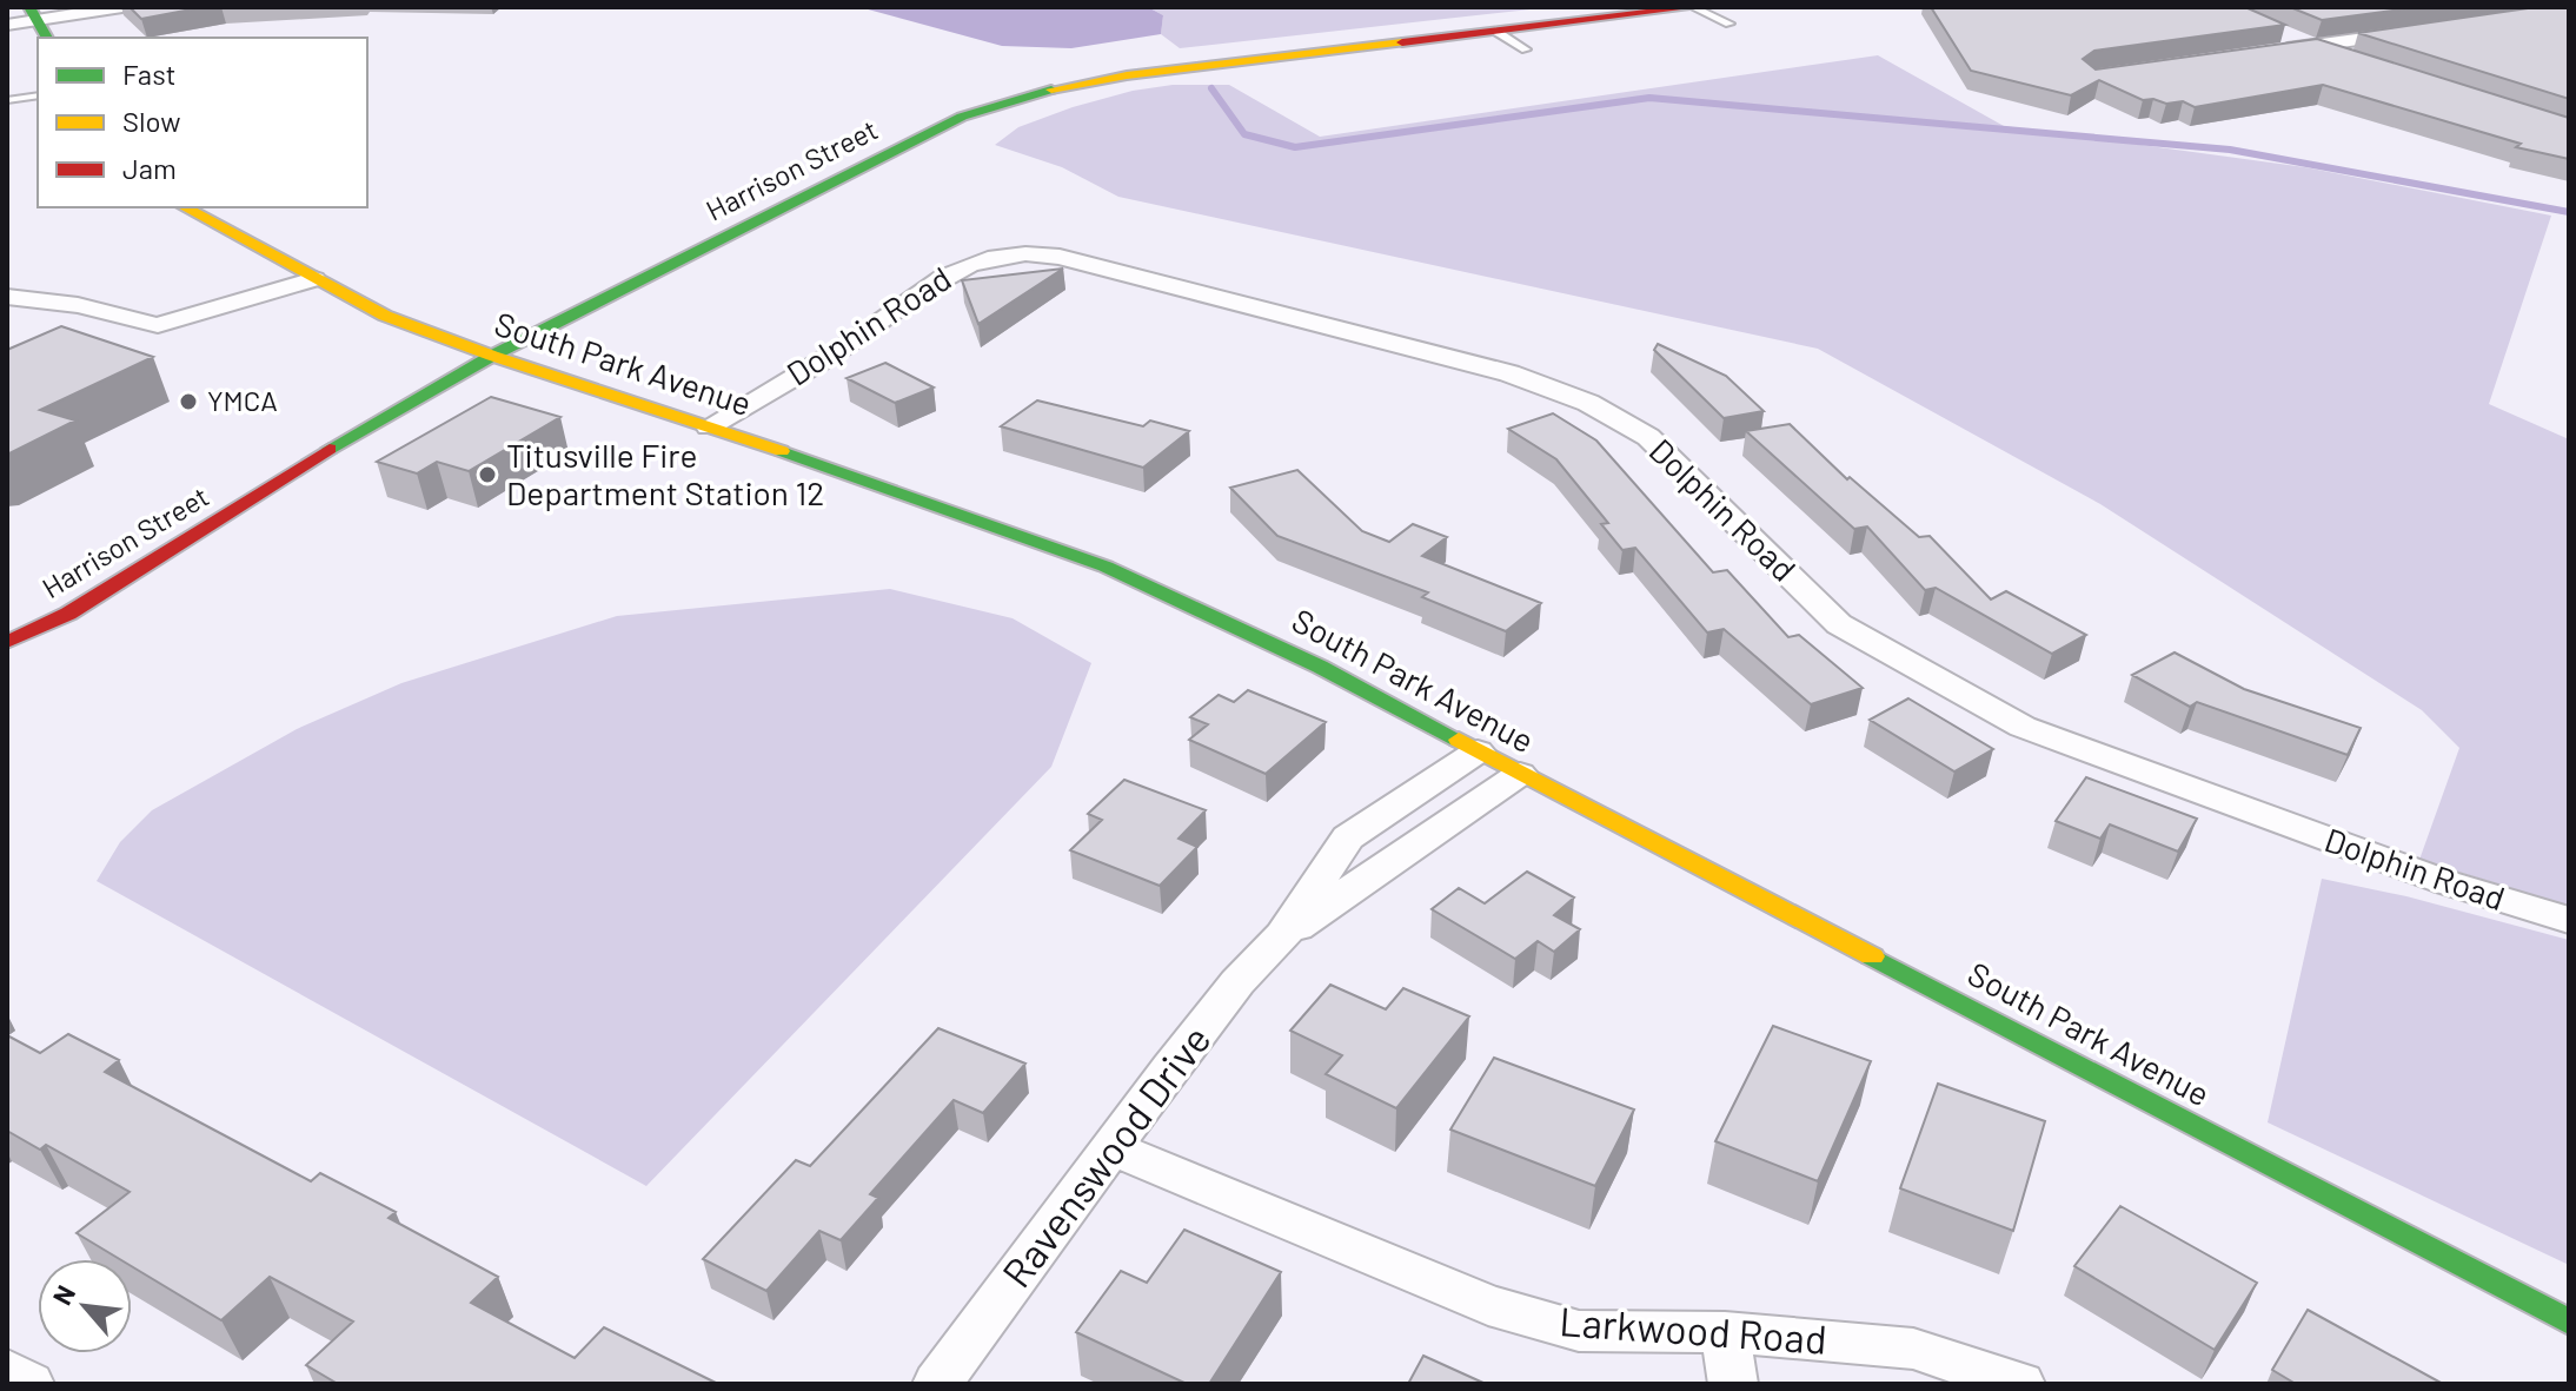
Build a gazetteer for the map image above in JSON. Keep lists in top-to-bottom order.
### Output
{
  "streets": {
    "street": [
      "Harrison Street",
      "Dolphin Road",
      "South Park Avenue",
      "Ravenswood Drive",
      "Larkwood Road"
    ]
  },
  "crossings": [
    ["Harrison Street", "South Park Avenue"],
    ["Dolphin Road", "South Park Avenue"],
    ["South Park Avenue", "Ravenswood Drive"],
    ["Ravenswood Drive", "Larkwood Road"]
  ],
  "places": ["YMCA", "Titusville Fire Department Station 12"],
  "legend": ["Fast", "Slow", "Jam"],
  "north": "top left"
}
